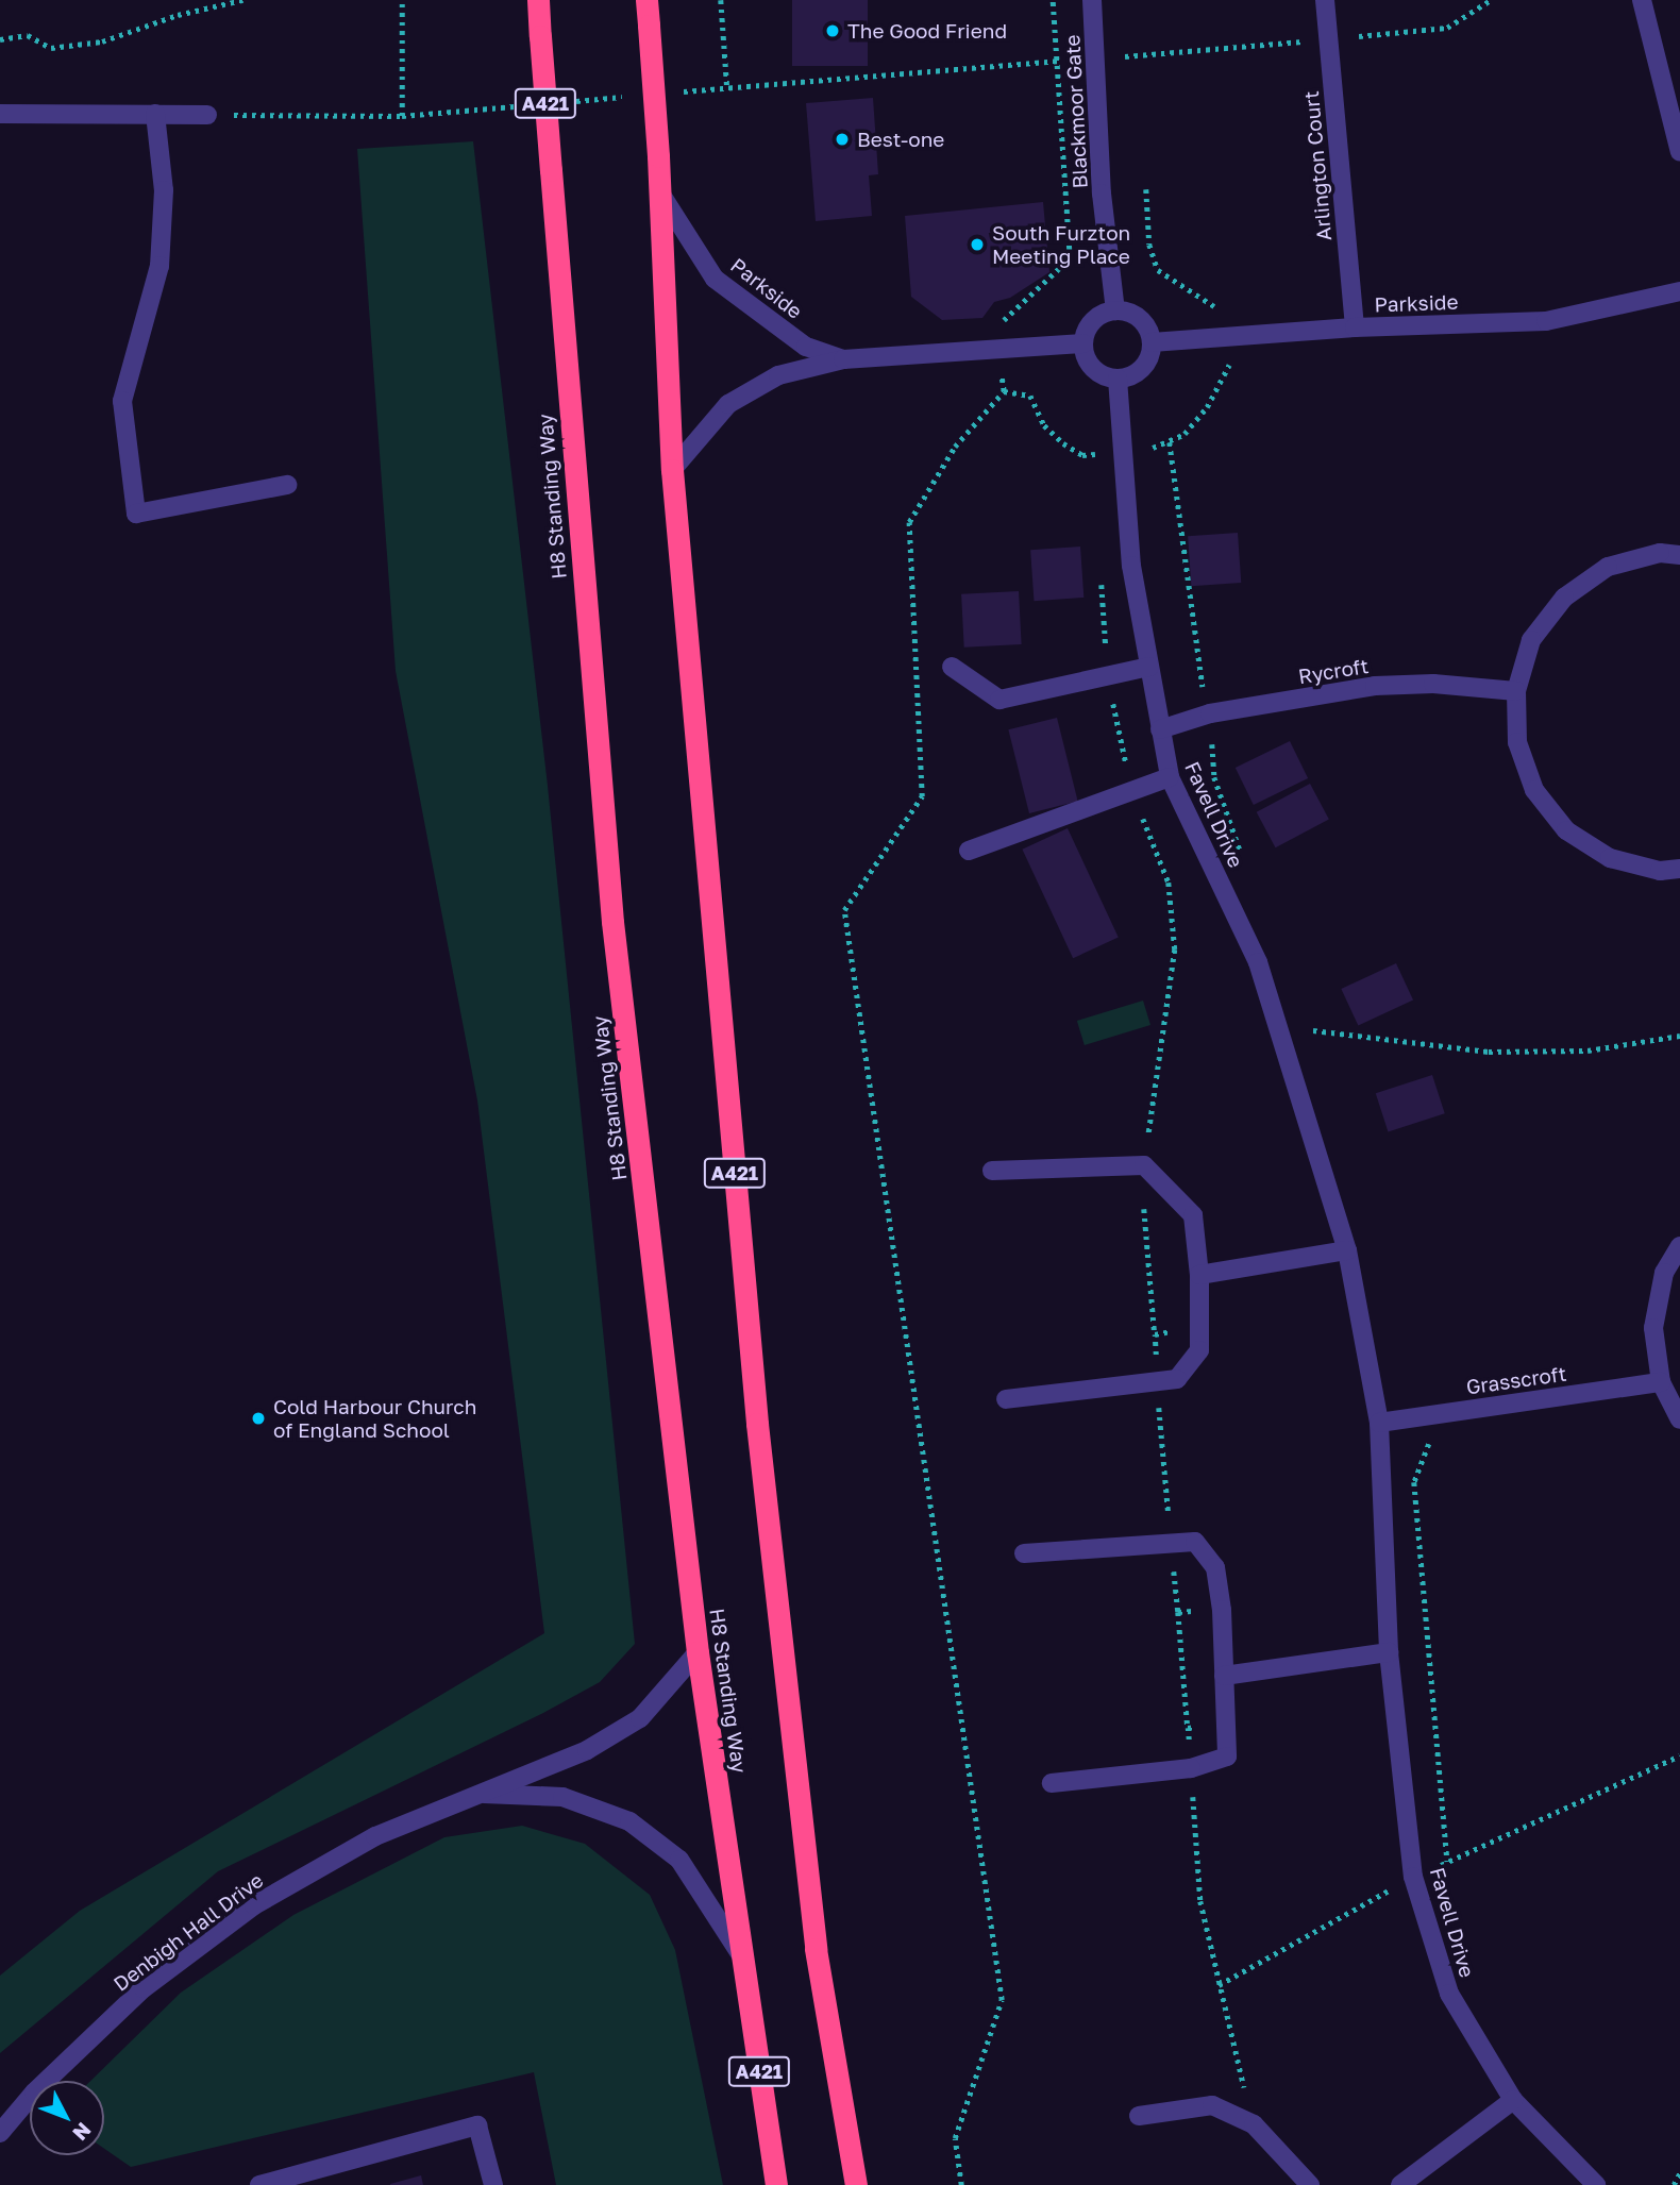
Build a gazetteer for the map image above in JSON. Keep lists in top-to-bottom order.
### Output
{
  "streets": {
    "highway": ["A421", "H8 Standing Way"],
    "street": [
      "Blackmoor Gate",
      "Arlington Court",
      "Parkside",
      "Rycroft",
      "Favell Drive",
      "Grasscroft",
      "Denbigh Hall Drive"
    ]
  },
  "crossings": [
    ["A421", "Parkside"],
    ["Blackmoor Gate", "Parkside"],
    ["Blackmoor Gate", "Favell Drive"],
    ["Arlington Court", "Parkside"],
    ["Parkside", "Favell Drive"],
    ["H8 Standing Way", "Denbigh Hall Drive"],
    ["Rycroft", "Favell Drive"],
    ["Favell Drive", "Grasscroft"]
  ],
  "places": [
    "The Good Friend",
    "Best-one",
    "South Furzton Meeting Place",
    "Cold Harbour Church of England School"
  ],
  "north": "bottom right"
}
